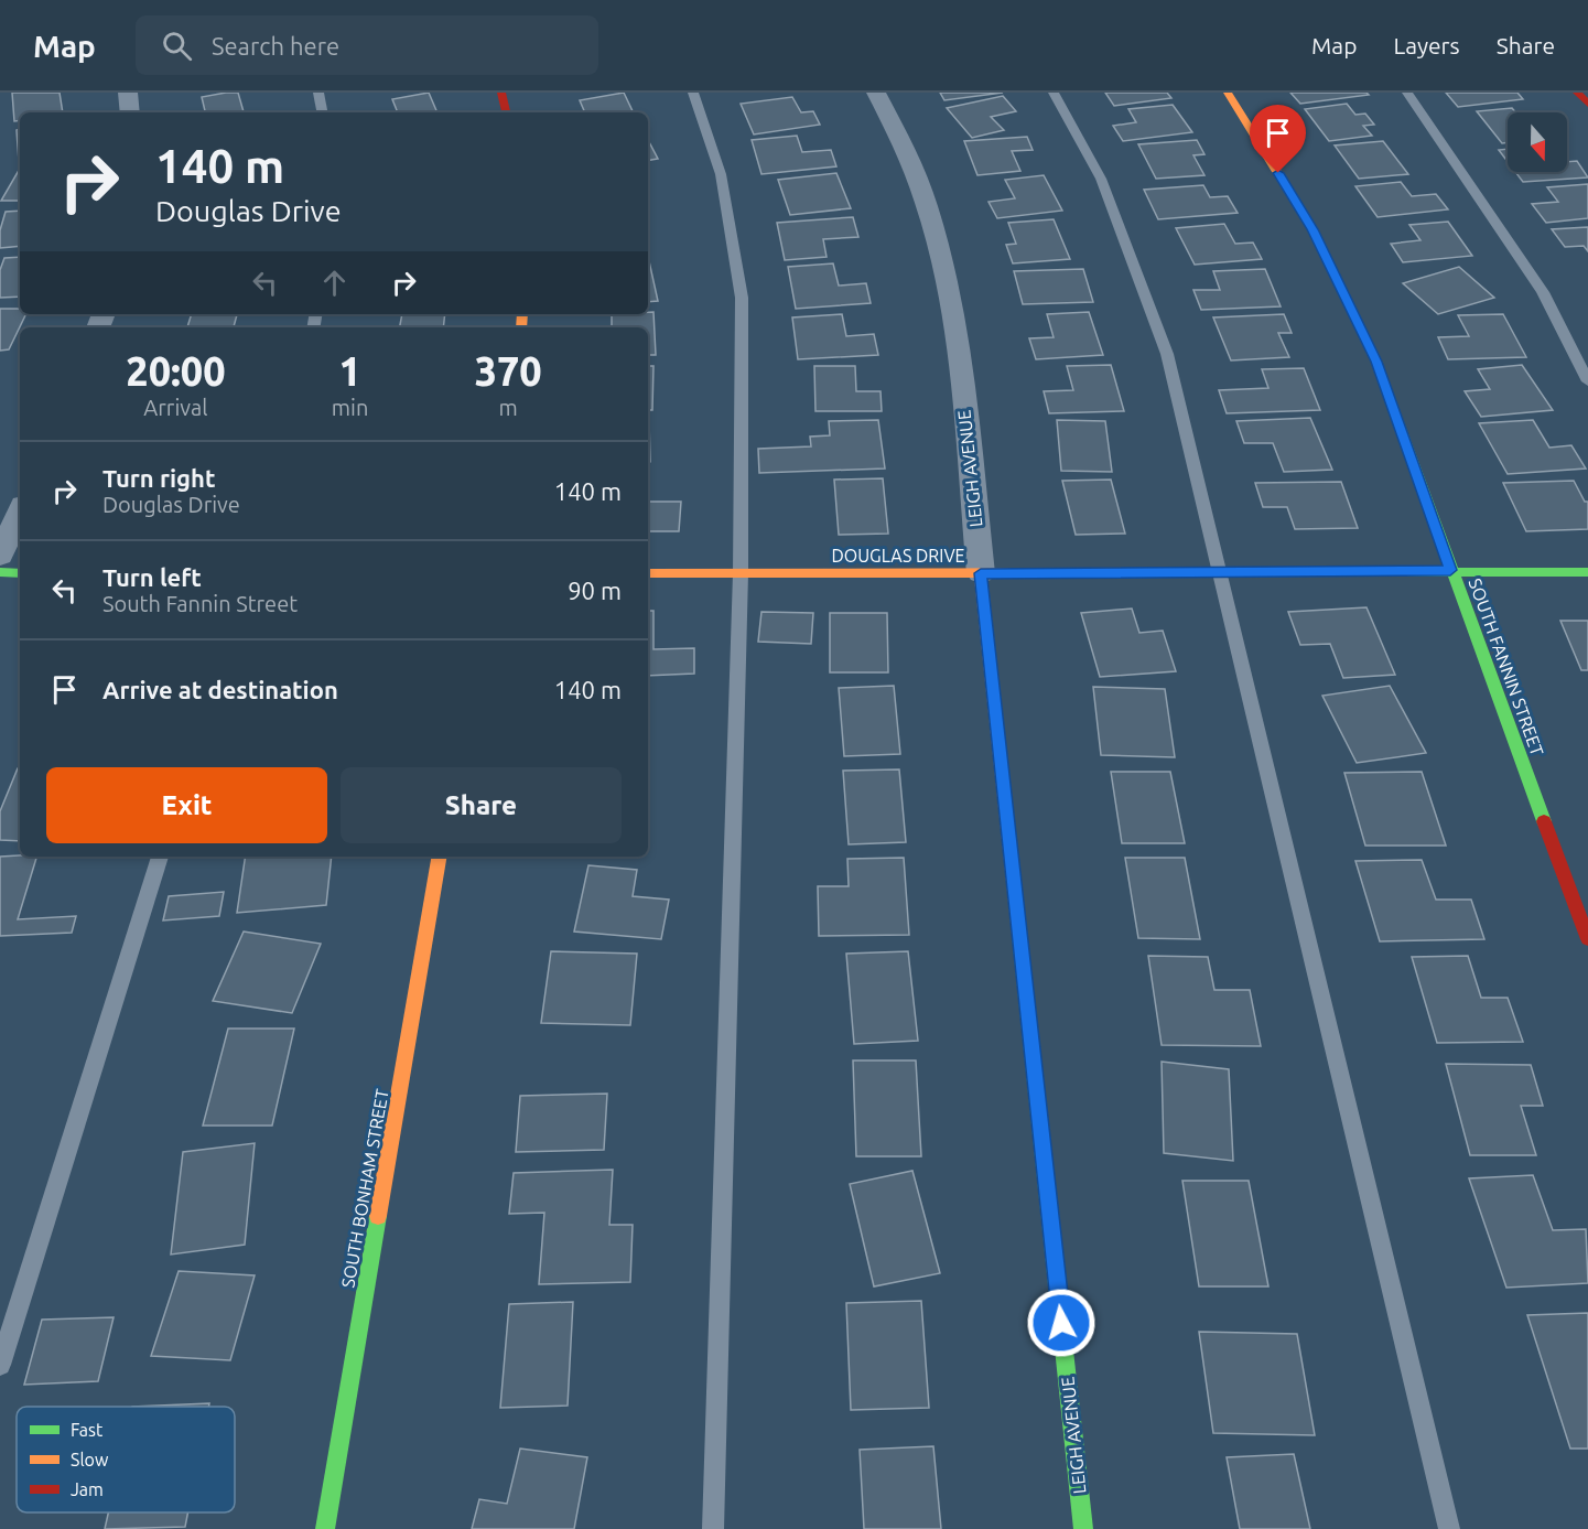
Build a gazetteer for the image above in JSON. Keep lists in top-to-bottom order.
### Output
{
  "streets": {
    "street": [
      "LEIGH AVENUE",
      "DOUGLAS DRIVE",
      "SOUTH FANNIN STREET",
      "SOUTH BONHAM STREET"
    ]
  },
  "crossings": [
    ["LEIGH AVENUE", "DOUGLAS DRIVE"],
    ["DOUGLAS DRIVE", "SOUTH FANNIN STREET"]
  ],
  "legend": ["Fast", "Slow", "Jam"],
  "north": "bottom",
  "page": {
    "header": "Map",
    "search": "Search here",
    "nav": ["Map", "Layers", "Share"],
    "turn": ["140 m", "Douglas Drive"],
    "eta": [
      "20:00",
      "Arrival",
      "1",
      "min",
      "370",
      "m"
    ],
    "list": [
      {
        "name": "Turn right",
        "note": "Douglas Drive",
        "value": "140 m"
      },
      {
        "name": "Turn left",
        "note": "South Fannin Street",
        "value": "90 m"
      },
      {
        "name": "Arrive at destination",
        "value": "140 m"
      }
    ],
    "buttons": ["Exit", "Share"]
  }
}
